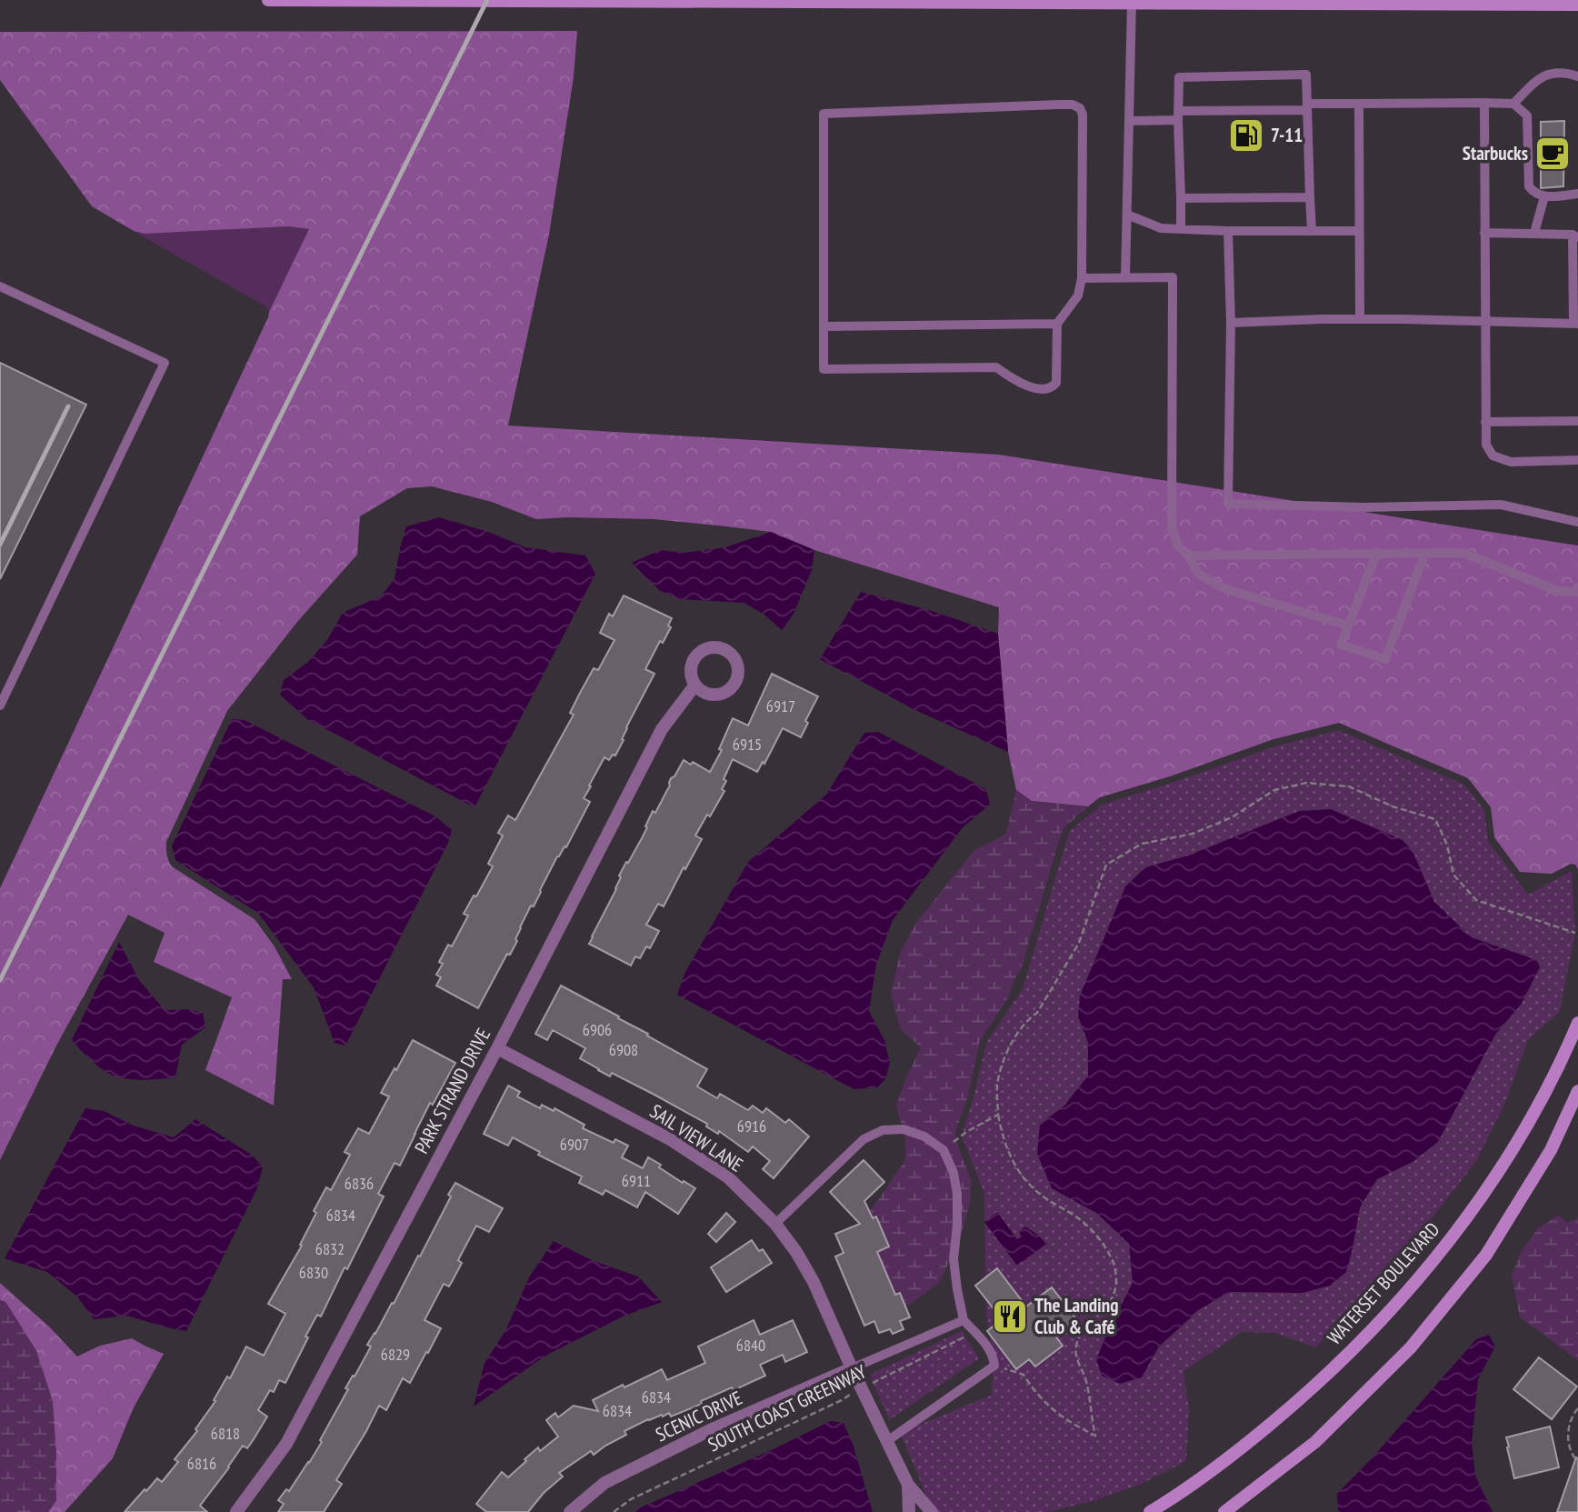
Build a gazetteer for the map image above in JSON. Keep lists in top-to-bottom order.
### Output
{
  "streets": {
    "main road": ["WATERSET BOULEVARD"],
    "street": ["PARK STRAND DRIVE", "SAIL VIEW LANE", "SCENIC DRIVE"],
    "path": ["SOUTH COAST GREENWAY"]
  },
  "crossings": [
    ["PARK STRAND DRIVE", "SAIL VIEW LANE"],
    ["SAIL VIEW LANE", "SOUTH COAST GREENWAY"],
    ["SAIL VIEW LANE", "SCENIC DRIVE"]
  ],
  "places": {
    "fuel station": ["7-11"],
    "cafe": ["Starbucks"],
    "restaurant": ["The Landing Club & Café"]
  },
  "house_numbers": [
    "6917",
    "6915",
    "6906",
    "6908",
    "6916",
    "6907",
    "6911",
    "6836",
    "6834",
    "6832",
    "6830",
    "6840",
    "6829",
    "6834",
    "6834",
    "6818",
    "6816"
  ]
}
